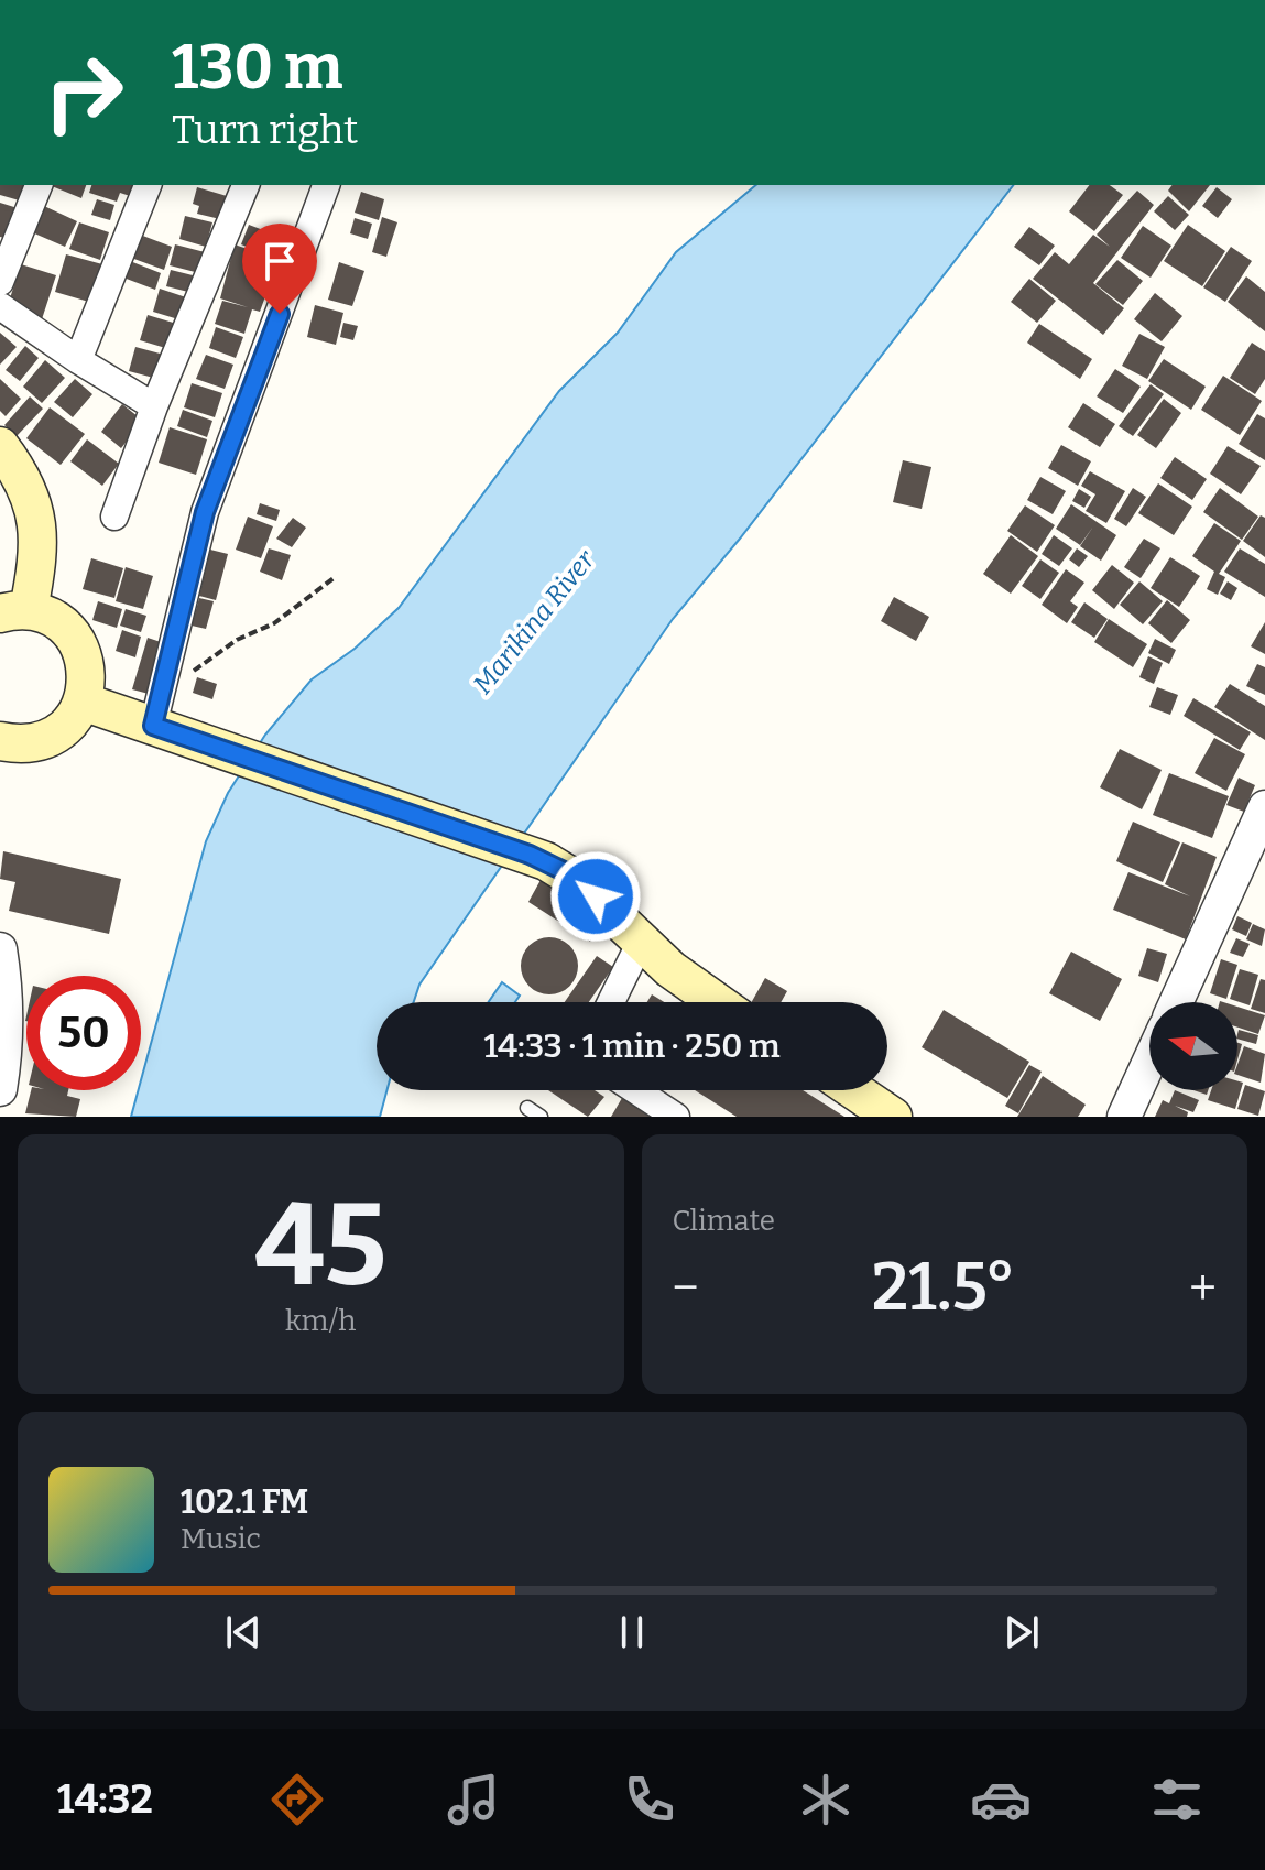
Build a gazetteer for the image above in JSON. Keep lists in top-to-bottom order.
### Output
{
  "water": ["Marikina River"],
  "north": "left",
  "page": {
    "turn": ["130 m", "Turn right"],
    "limit": "50",
    "trip": "14:33 · 1 min · 250 m",
    "tile": [
      ["45", "km/h"],
      "Climate"
    ],
    "heat": ["−", "21.5°", "+"],
    "song": ["102.1 FM", "Music"],
    "tabs": "14:32"
  }
}
